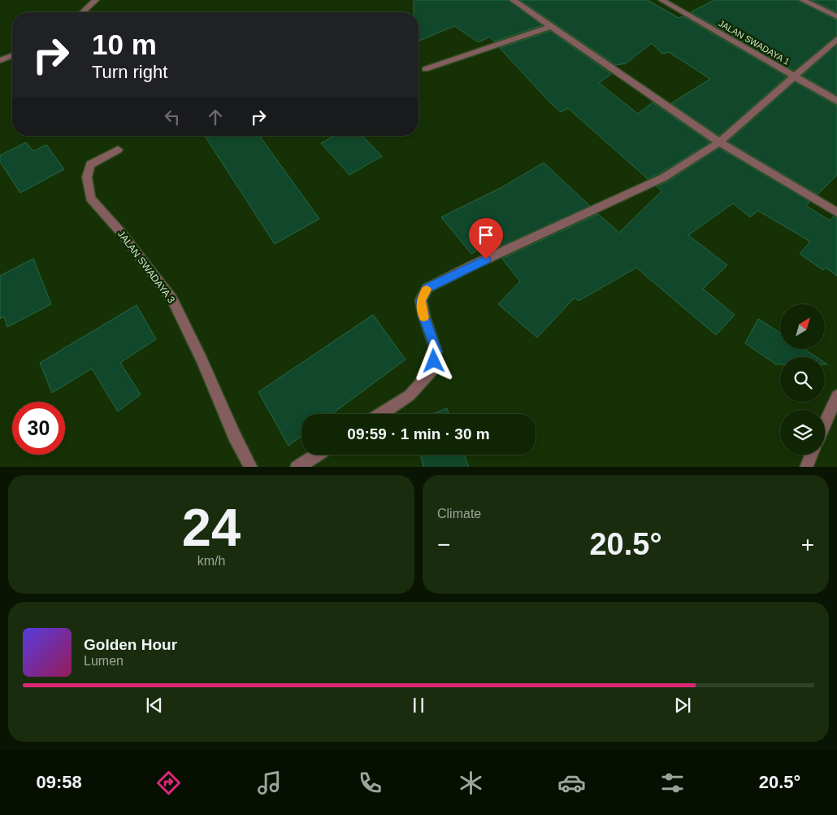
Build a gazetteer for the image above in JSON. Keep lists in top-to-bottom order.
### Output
{
  "streets": {
    "street": ["JALAN SWADAYA 1", "JALAN SWADAYA 3"]
  },
  "north": "top right",
  "page": {
    "turn": ["10 m", "Turn right"],
    "limit": "30",
    "trip": "09:59 · 1 min · 30 m",
    "tile": [
      ["24", "km/h"],
      "Climate"
    ],
    "heat": ["−", "20.5°", "+"],
    "song": ["Golden Hour", "Lumen"],
    "tabs": ["09:58", "20.5°"]
  }
}
